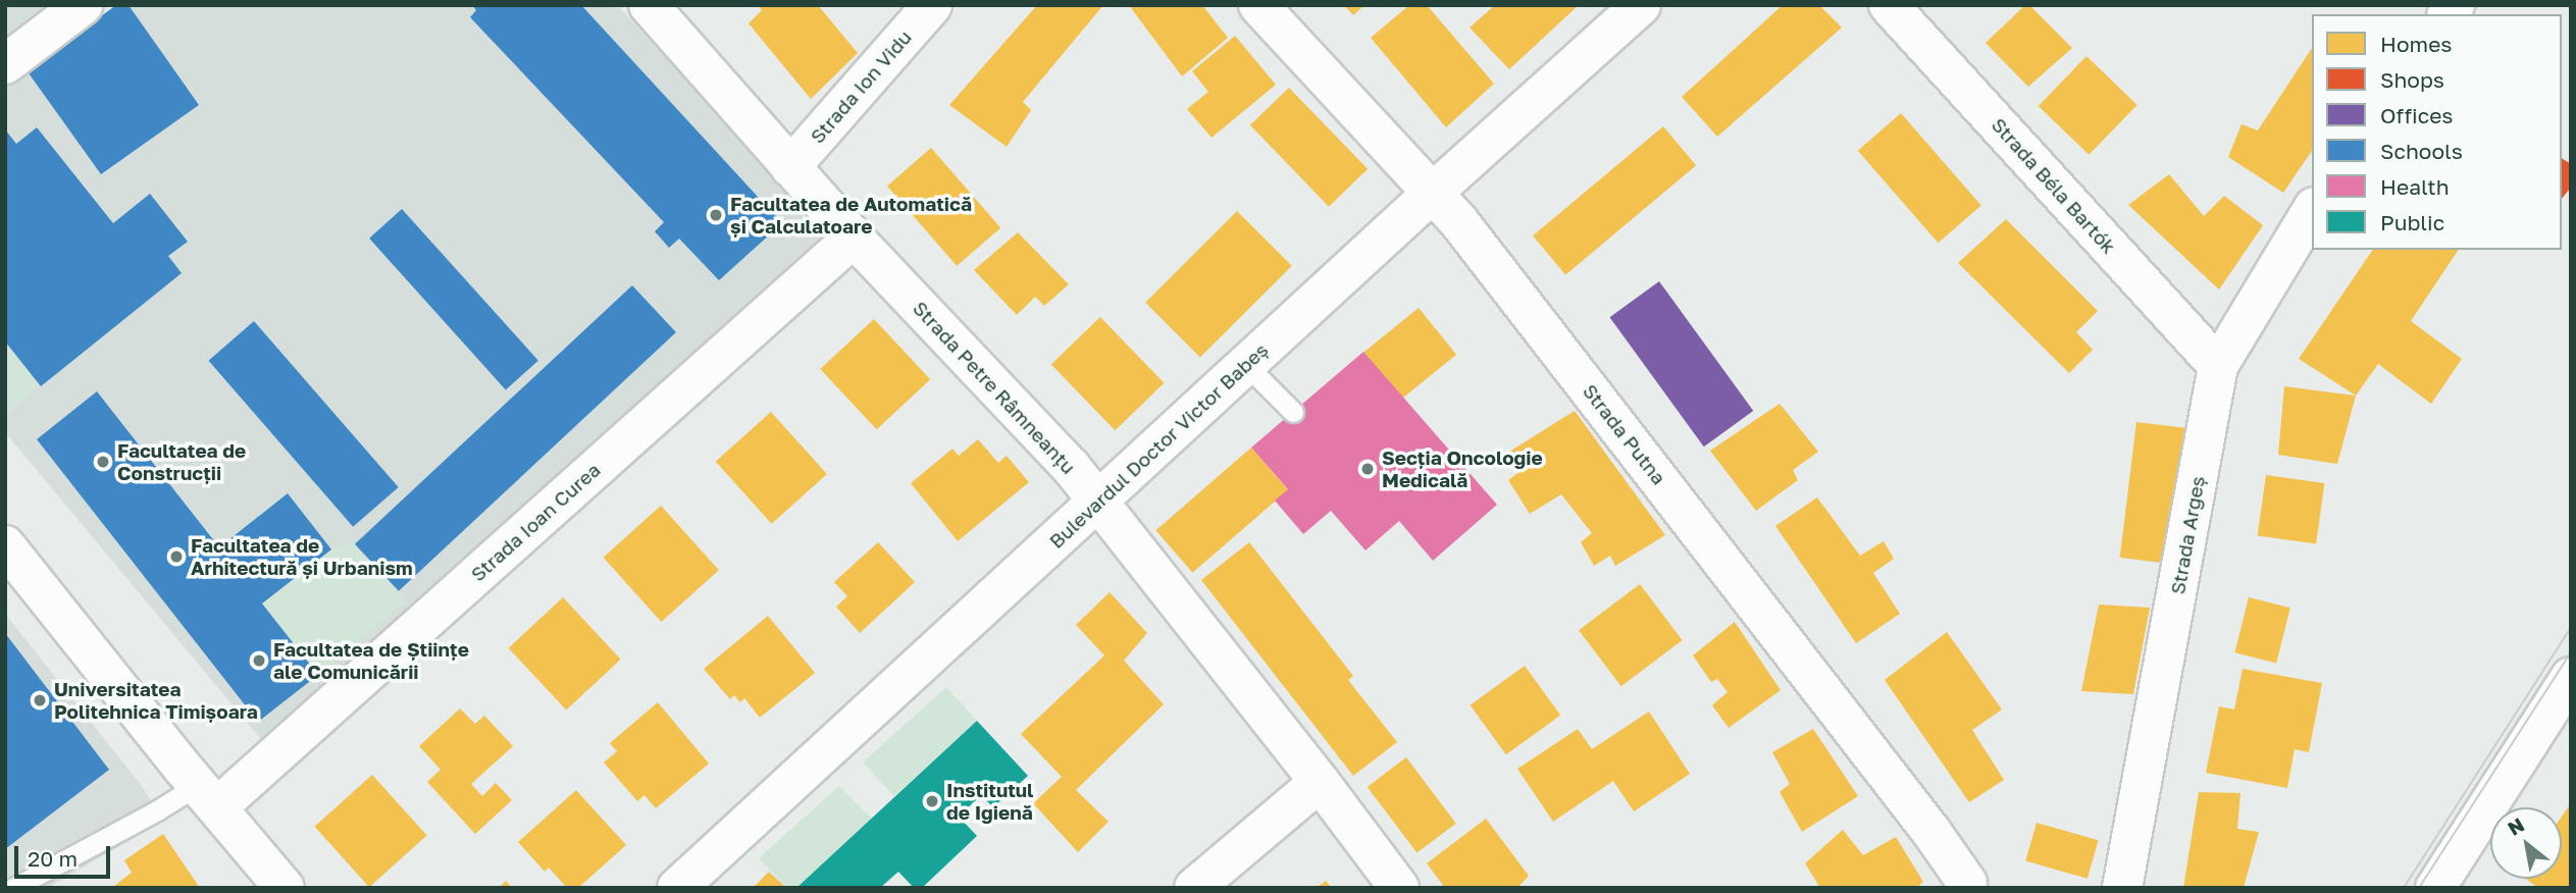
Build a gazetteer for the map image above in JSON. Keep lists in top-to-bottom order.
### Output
{
  "streets": {
    "street": [
      "Strada Ion Vidu",
      "Strada Béla Bartók",
      "Strada Petre Râmneanțu",
      "Strada Putna",
      "Bulevardul Doctor Victor Babeș",
      "Strada Ioan Curea",
      "Strada Argeș"
    ]
  },
  "crossings": [
    ["Strada Ion Vidu", "Strada Petre Râmneanțu"],
    ["Strada Béla Bartók", "Strada Argeș"],
    ["Strada Petre Râmneanțu", "Bulevardul Doctor Victor Babeș"],
    ["Strada Petre Râmneanțu", "Strada Ioan Curea"],
    ["Strada Putna", "Bulevardul Doctor Victor Babeș"]
  ],
  "places": [
    "Facultatea de Automatică și Calculatoare",
    "Facultatea de Construcții",
    "Secția Oncologie Medicală",
    "Facultatea de Arhitectură și Urbanism",
    "Facultatea de Științe ale Comunicării",
    "Universitatea Politehnica Timișoara",
    "Institutul de Igienă"
  ],
  "legend": [
    "Homes",
    "Shops",
    "Offices",
    "Schools",
    "Health",
    "Public"
  ],
  "scale_bar": "20 m",
  "north": "top left"
}
